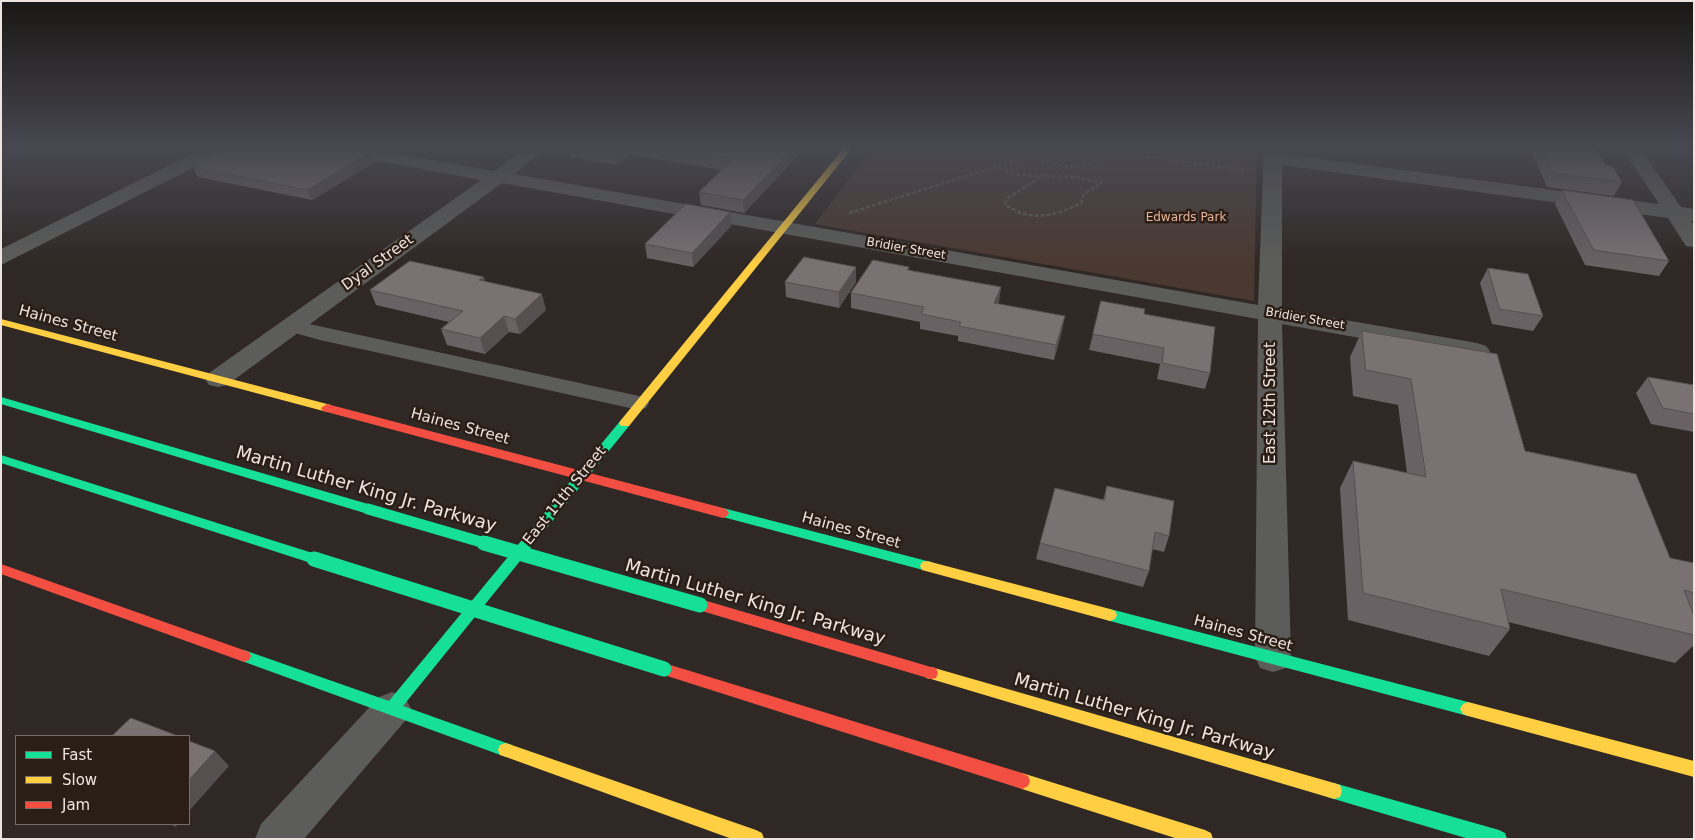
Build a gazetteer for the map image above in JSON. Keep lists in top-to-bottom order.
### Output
{
  "streets": {
    "main road": ["Haines Street", "Martin Luther King Jr. Parkway", "East 11th Street"],
    "street": ["Bridier Street", "Dyal Street", "East 12th Street"]
  },
  "crossings": [
    ["Bridier Street", "East 12th Street"],
    ["Bridier Street", "East 11th Street"],
    ["Dyal Street", "Haines Street"],
    ["Haines Street", "East 12th Street"],
    ["Haines Street", "East 11th Street"]
  ],
  "parks": ["Edwards Park"],
  "legend": ["Fast", "Slow", "Jam"]
}
